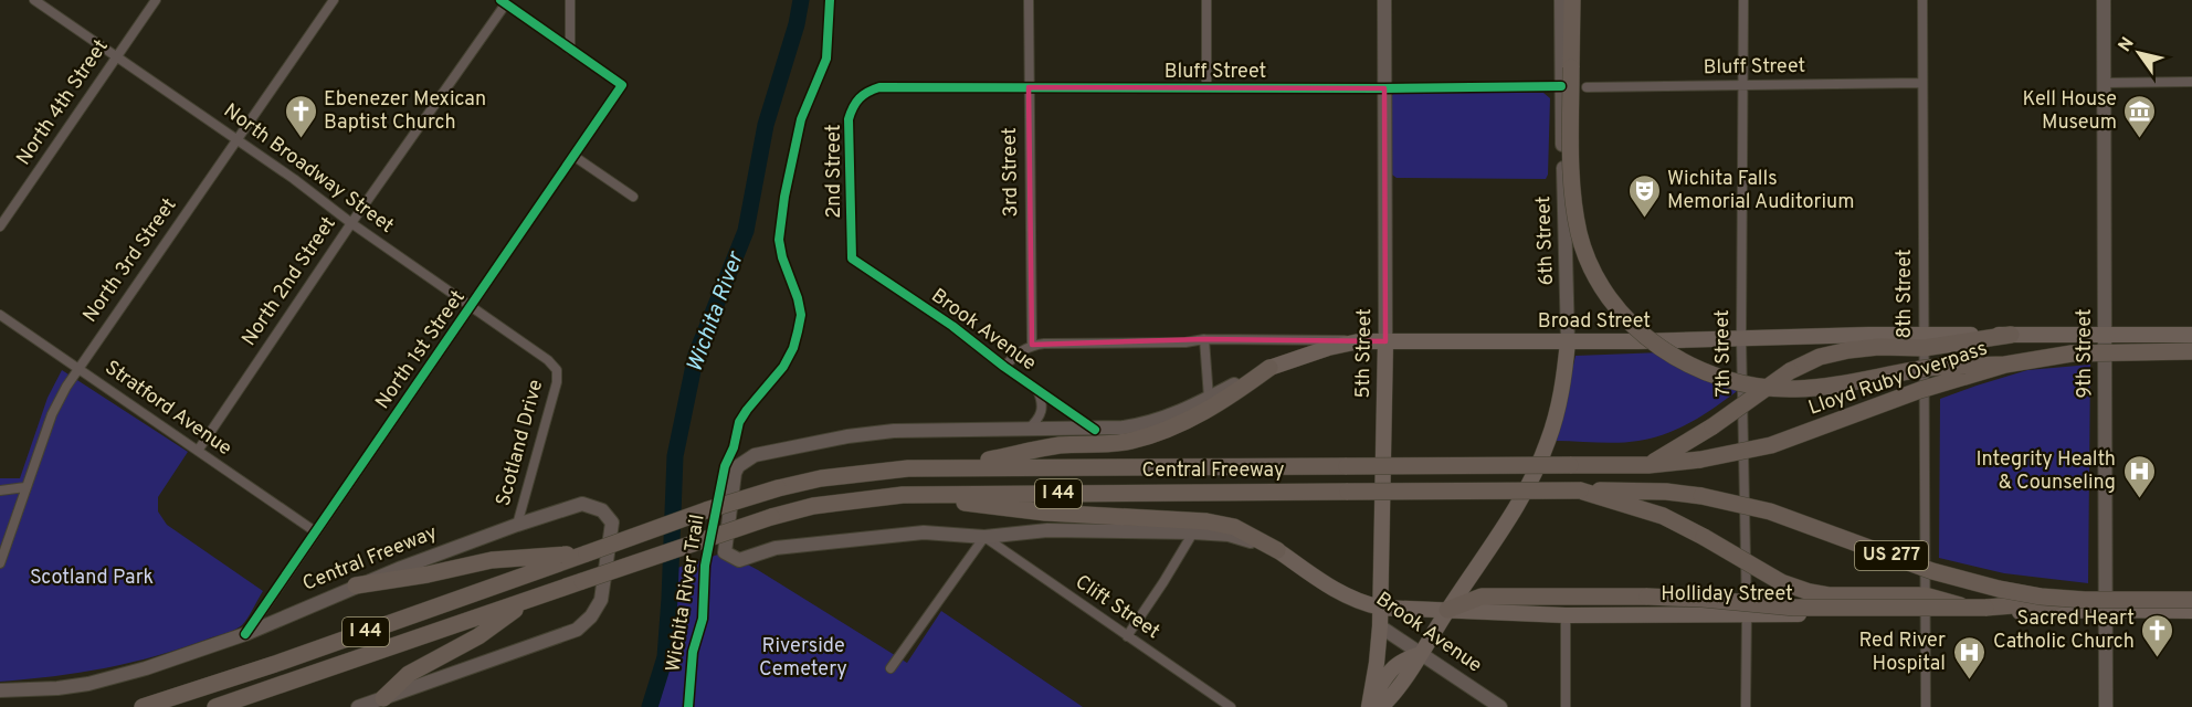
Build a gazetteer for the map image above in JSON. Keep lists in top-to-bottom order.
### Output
{
  "streets": {
    "highway": [
      "Lloyd Ruby Overpass",
      "Central Freeway",
      "I 44",
      "US 277"
    ],
    "main road": [
      "6th Street",
      "Broad Street",
      "Brook Avenue",
      "5th Street",
      "9th Street",
      "Holliday Street"
    ],
    "street": [
      "Bluff Street",
      "North 4th Street",
      "North Broadway Street",
      "2nd Street",
      "3rd Street",
      "North 3rd Street",
      "North 2nd Street",
      "8th Street",
      "North 1st Street",
      "7th Street",
      "Stratford Avenue",
      "Scotland Drive",
      "Clift Street"
    ],
    "cycle path": ["Wichita River Trail"]
  },
  "crossings": [
    ["Bluff Street", "2nd Street"],
    ["Bluff Street", "3rd Street"],
    ["Bluff Street", "6th Street"],
    ["Bluff Street", "8th Street"],
    ["Bluff Street", "5th Street"],
    ["Bluff Street", "7th Street"],
    ["North 4th Street", "North Broadway Street"],
    ["North Broadway Street", "North 3rd Street"],
    ["North Broadway Street", "North 2nd Street"],
    ["North Broadway Street", "North 1st Street"],
    ["North Broadway Street", "Scotland Drive"],
    ["2nd Street", "Brook Avenue"],
    ["3rd Street", "Broad Street"],
    ["6th Street", "Broad Street"],
    ["6th Street", "Brook Avenue"],
    ["6th Street", "5th Street"],
    ["6th Street", "Holliday Street"],
    ["North 3rd Street", "Stratford Avenue"],
    ["North 2nd Street", "Stratford Avenue"],
    ["8th Street", "Broad Street"],
    ["8th Street", "Holliday Street"],
    ["Broad Street", "5th Street"],
    ["Broad Street", "7th Street"],
    ["Brook Avenue", "5th Street"],
    ["Brook Avenue", "Holliday Street"],
    ["North 1st Street", "Stratford Avenue"],
    ["North 1st Street", "Central Freeway"],
    ["5th Street", "Holliday Street"],
    ["7th Street", "Holliday Street"],
    ["9th Street", "Holliday Street"],
    ["Lloyd Ruby Overpass", "Central Freeway"],
    ["Scotland Drive", "Central Freeway"],
    ["Central Freeway", "US 277"]
  ],
  "water": ["Wichita River"],
  "parks": ["Scotland Park", "Riverside Cemetery"],
  "places": {
    "church": ["Ebenezer Mexican Baptist Church", "Sacred Heart Catholic Church"],
    "museum": ["Kell House Museum"],
    "theatre": ["Wichita Falls Memorial Auditorium"],
    "hospital": ["Integrity Health & Counseling", "Red River Hospital"]
  },
  "north": "top left"
}
